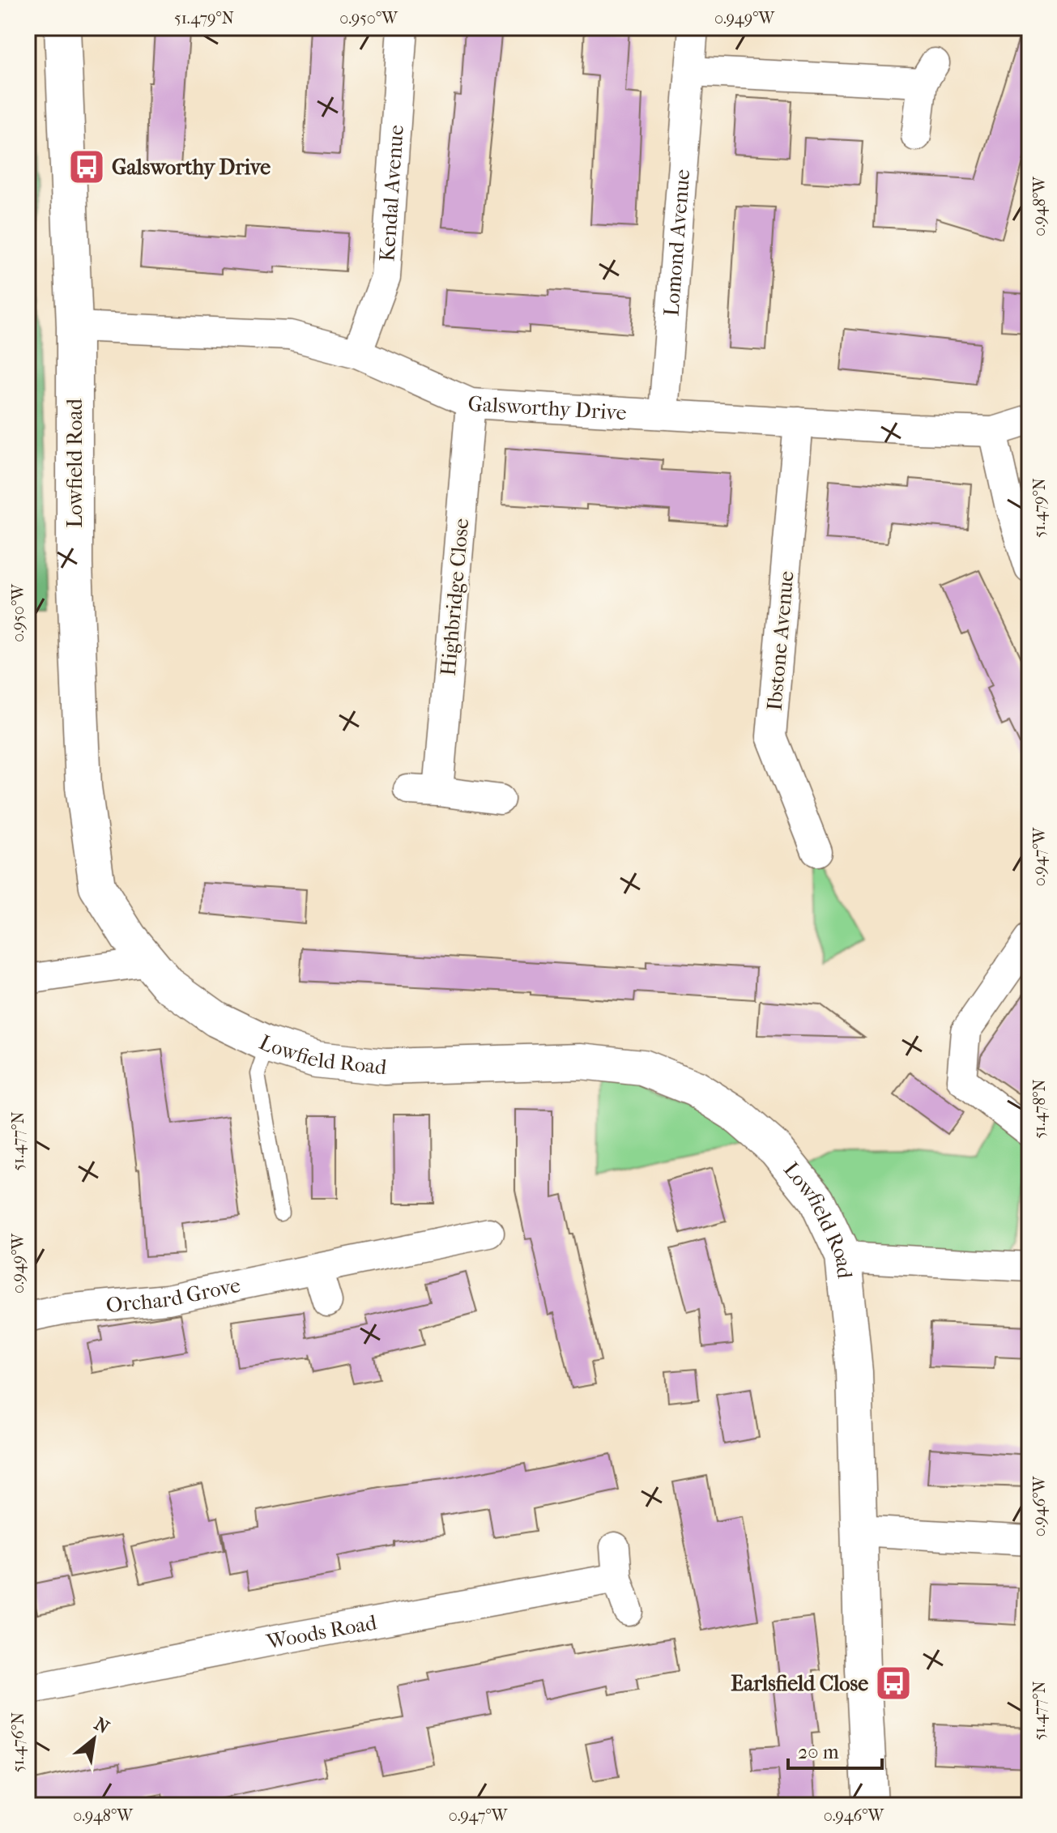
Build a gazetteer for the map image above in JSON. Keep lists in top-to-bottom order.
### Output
{
  "streets": {
    "street": [
      "Kendal Avenue",
      "Lomond Avenue",
      "Galsworthy Drive",
      "Lowfield Road",
      "Highbridge Close",
      "Ibstone Avenue",
      "Orchard Grove",
      "Woods Road"
    ]
  },
  "crossings": [
    ["Kendal Avenue", "Galsworthy Drive"],
    ["Lomond Avenue", "Galsworthy Drive"],
    ["Galsworthy Drive", "Lowfield Road"],
    ["Galsworthy Drive", "Highbridge Close"],
    ["Galsworthy Drive", "Ibstone Avenue"]
  ],
  "places": {
    "bus stop": ["Galsworthy Drive", "Earlsfield Close"]
  },
  "scale_bar": "20 m",
  "north": "top right",
  "coordinates": [
    "51.479°N",
    "0.950°W",
    "0.949°W",
    "0.948°W",
    "0.947°W",
    "51.478°N",
    "51.477°N",
    "0.946°W",
    "51.476°N"
  ]
}
